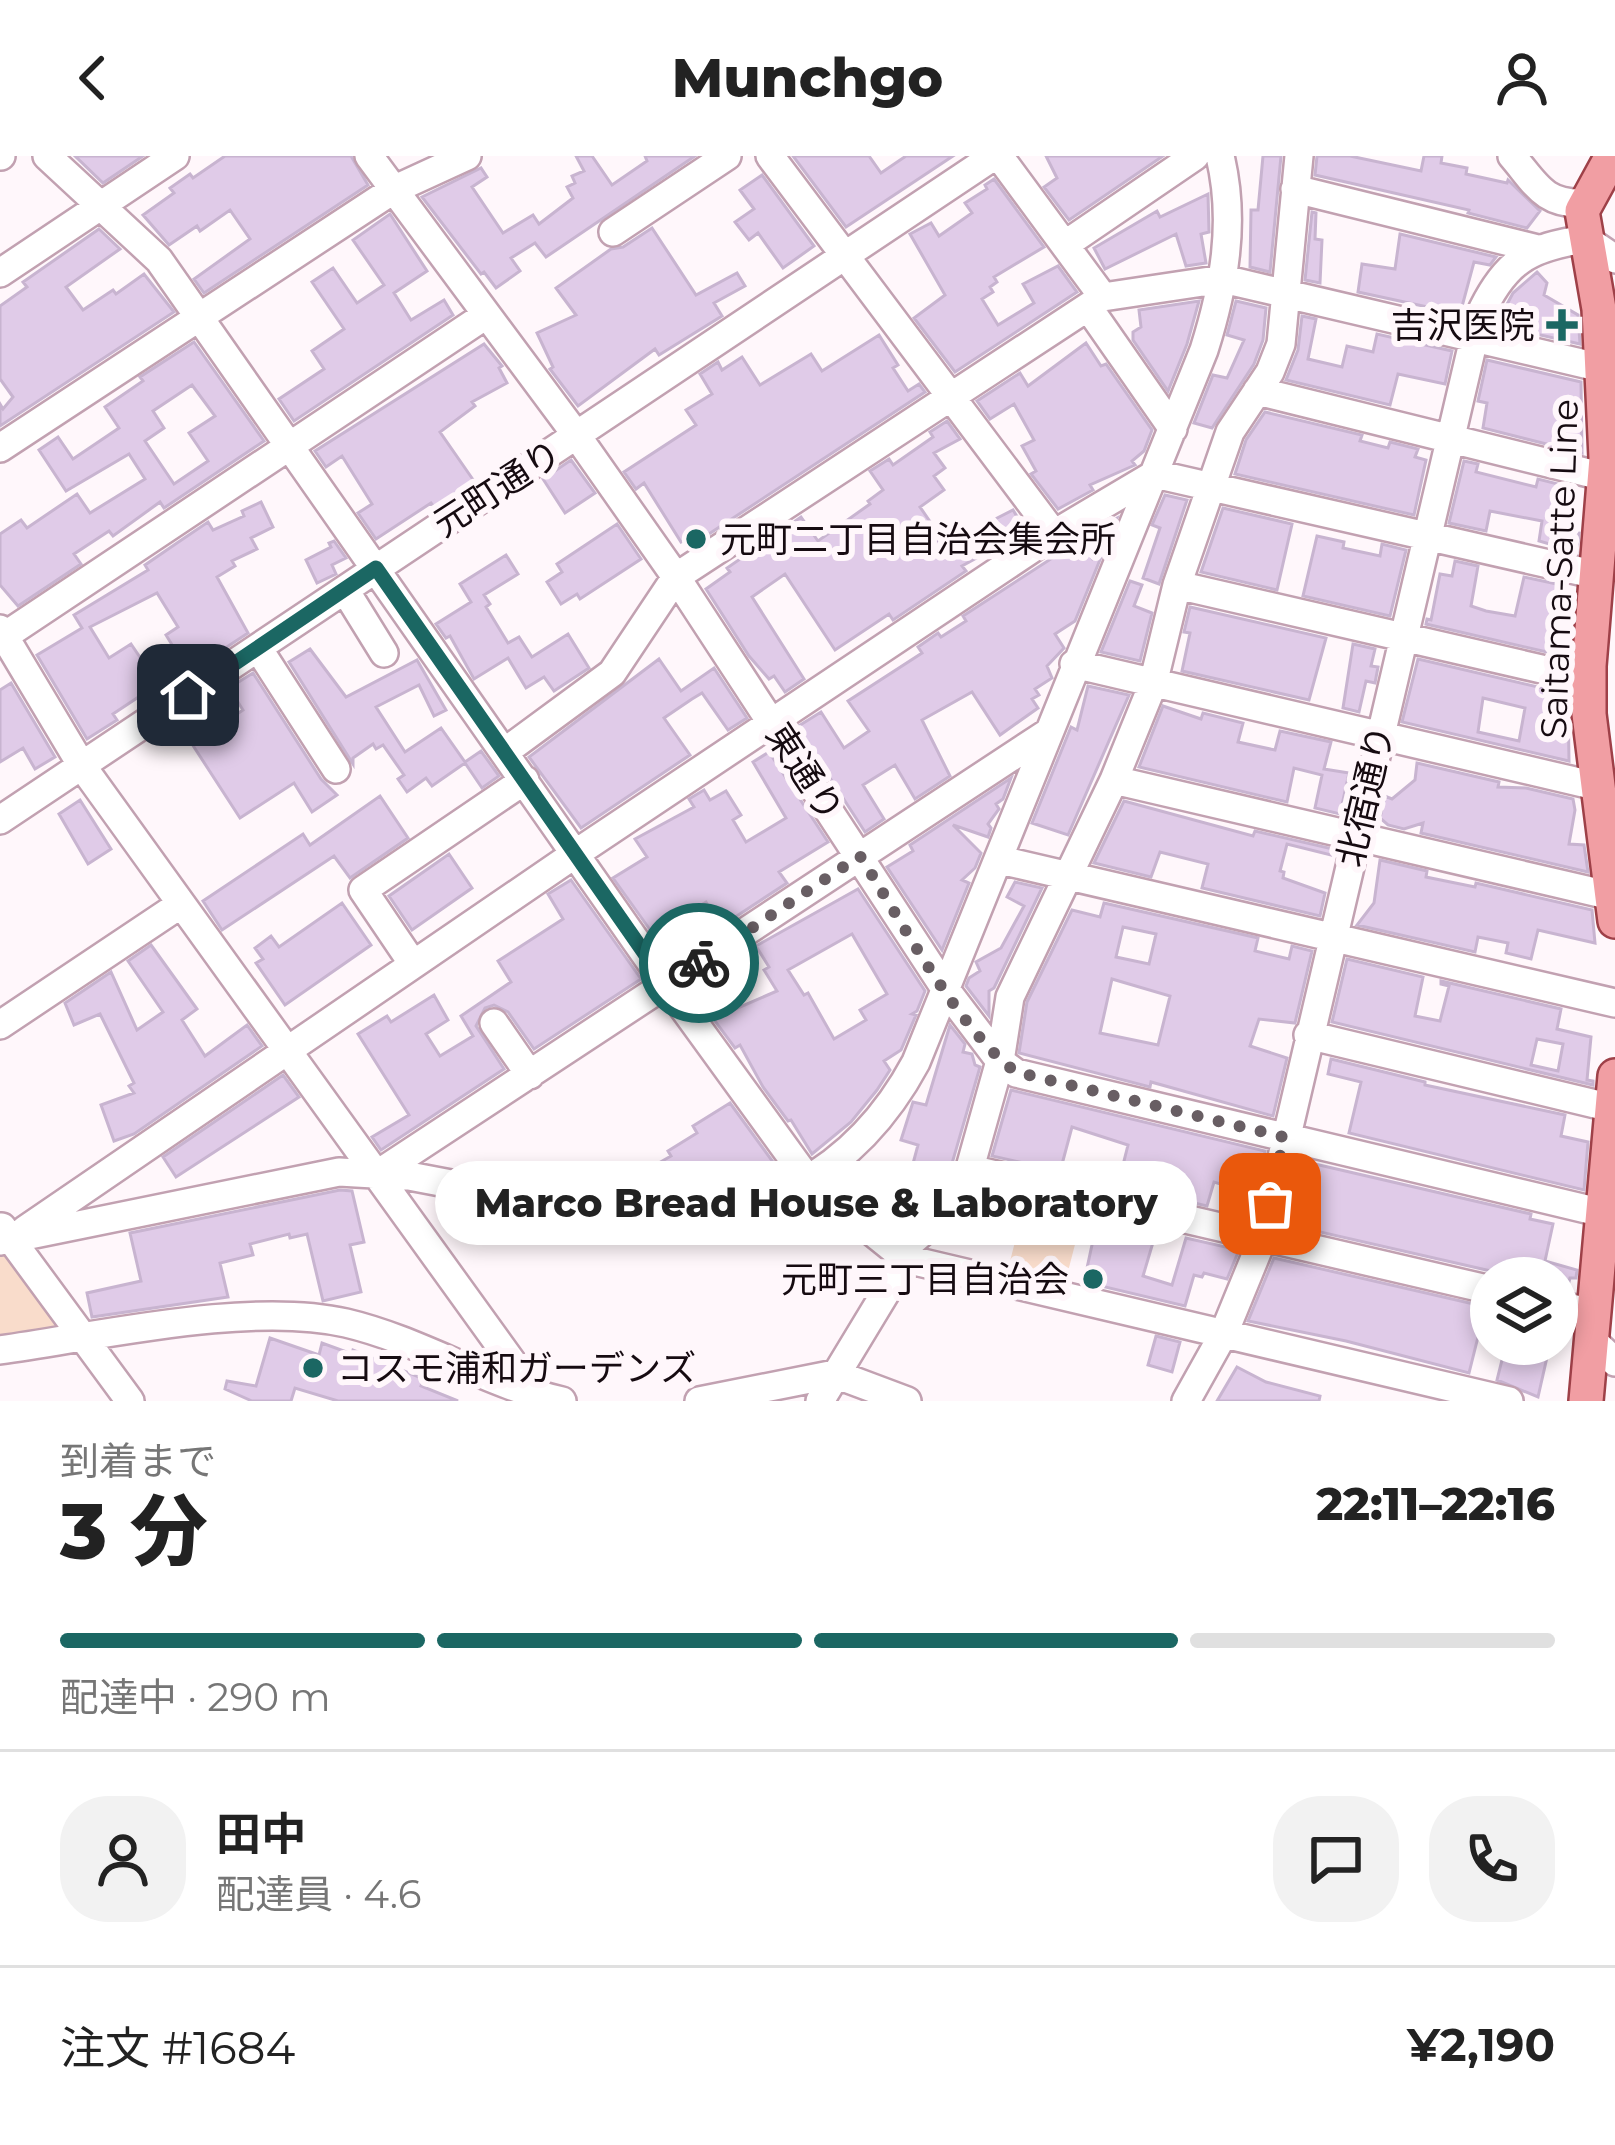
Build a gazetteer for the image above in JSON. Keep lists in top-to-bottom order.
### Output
{
  "streets": {
    "main road": ["Saitama-Satte Line"],
    "street": ["元町通り", "東通り", "北宿通り"]
  },
  "crossings": [
    ["元町通り", "東通り"]
  ],
  "places": {
    "health": ["吉沢医院"],
    "other": [
      "元町二丁目自治会集会所",
      "Marco Bread House & Laboratory",
      "元町三丁目自治会",
      "コスモ浦和ガーデンズ"
    ]
  },
  "page": {
    "header": "Munchgo",
    "bubble": "Marco Bread House & Laboratory",
    "heading": ["3 分", "到着まで", "22:11–22:16"],
    "panel": [
      "田中",
      "配達員 · 4.6",
      "注文 #1684",
      "¥2,190"
    ],
    "bar": "配達中 · 290 m"
  }
}
